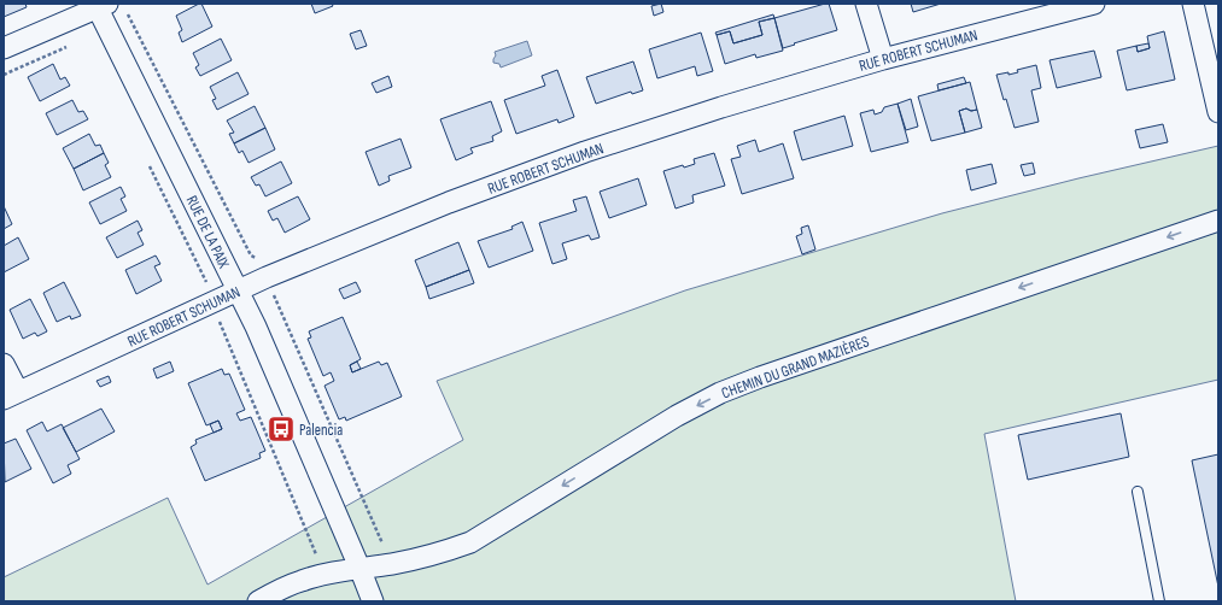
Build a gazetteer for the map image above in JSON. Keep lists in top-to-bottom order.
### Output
{
  "streets": {
    "street": ["RUE ROBERT SCHUMAN", "RUE DE LA PAIX", "CHEMIN DU GRAND MAZIÈRES"]
  },
  "crossings": [
    ["RUE ROBERT SCHUMAN", "RUE DE LA PAIX"],
    ["RUE DE LA PAIX", "CHEMIN DU GRAND MAZIÈRES"]
  ],
  "one_way": ["CHEMIN DU GRAND MAZIÈRES"],
  "places": {
    "bus stop": ["Palencia"]
  }
}
